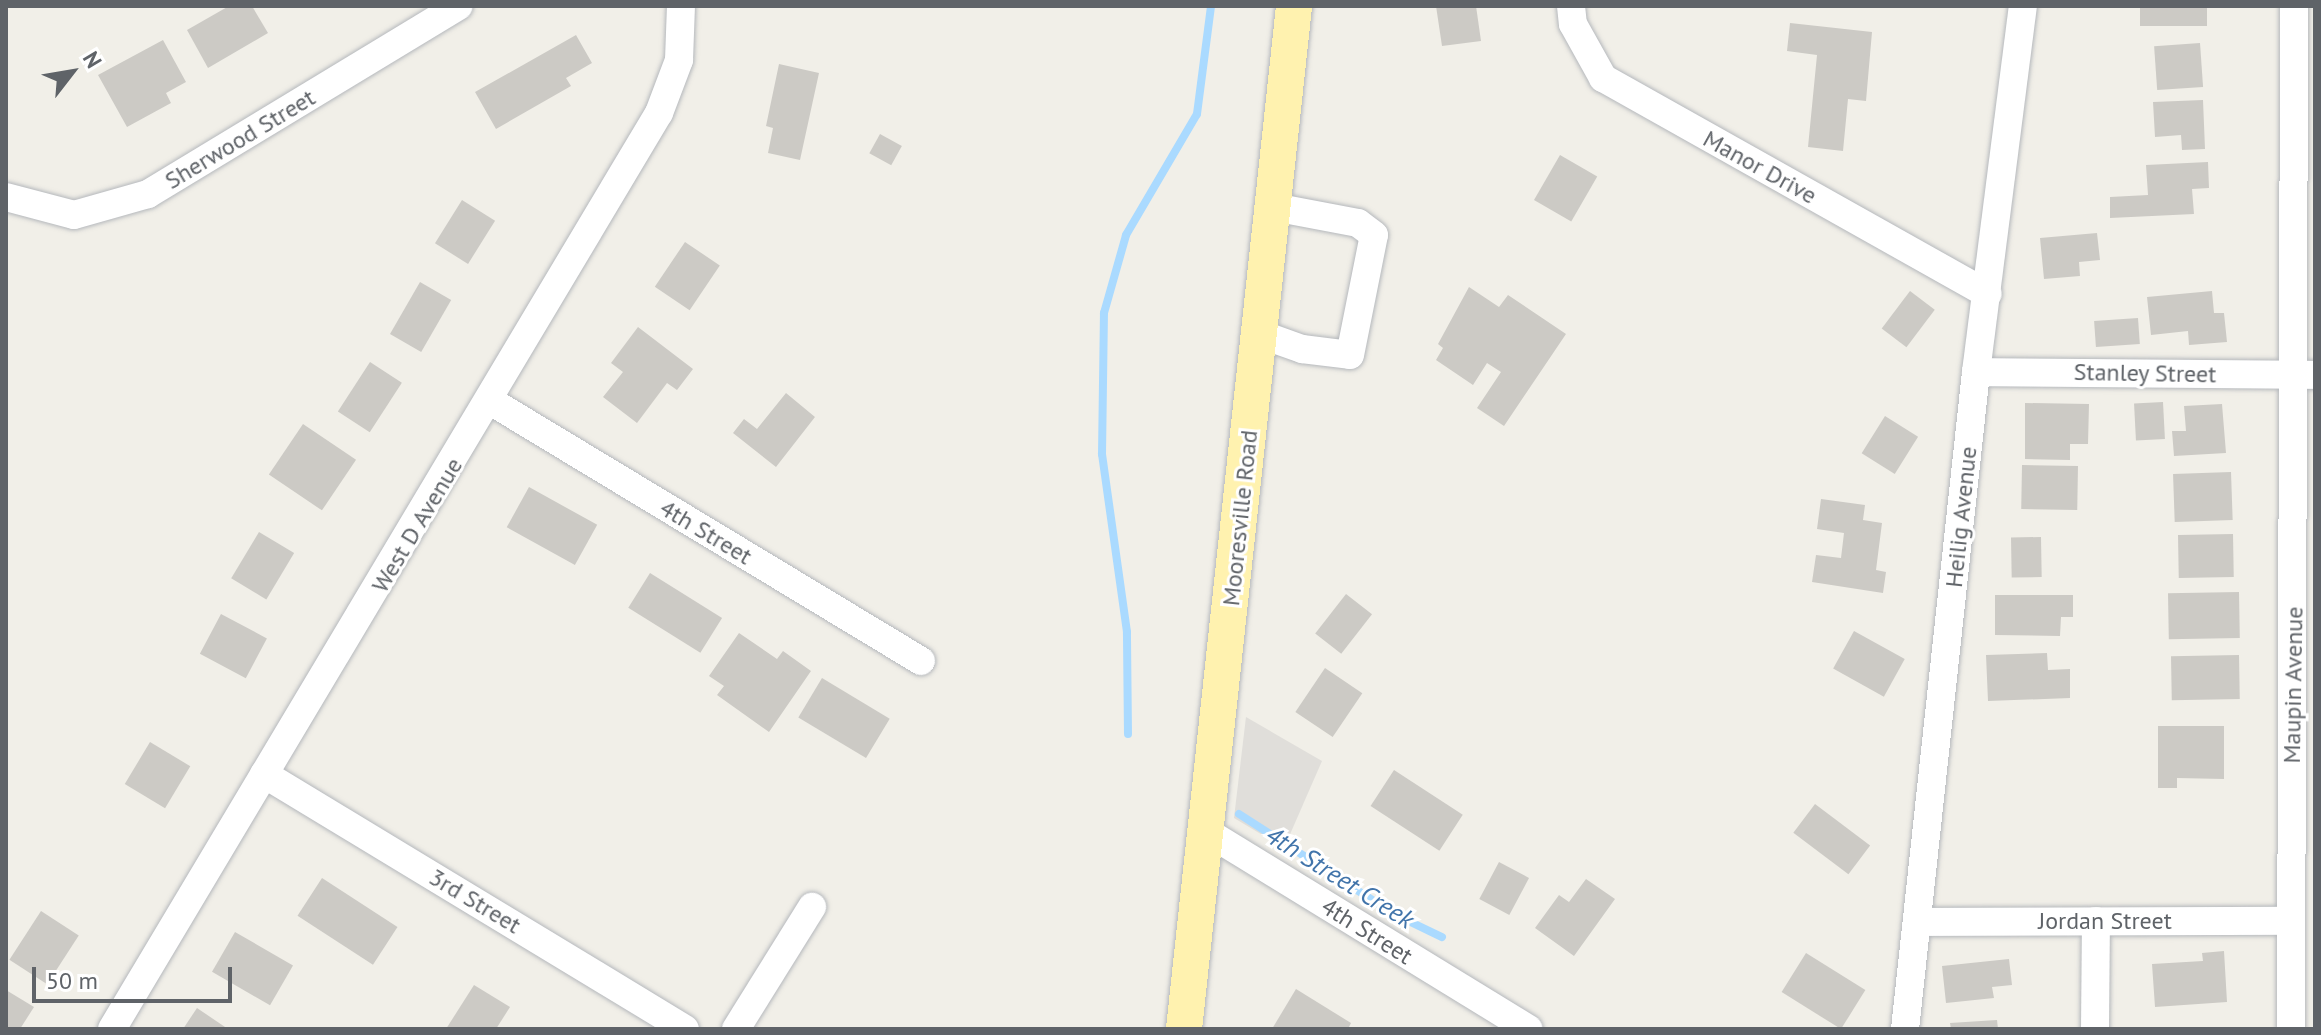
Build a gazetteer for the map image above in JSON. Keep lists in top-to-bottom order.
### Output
{
  "streets": {
    "main road": ["Mooresville Road"],
    "street": [
      "Sherwood Street",
      "Manor Drive",
      "Stanley Street",
      "Heilig Avenue",
      "West D Avenue",
      "4th Street",
      "Maupin Avenue",
      "3rd Street",
      "Jordan Street"
    ]
  },
  "crossings": [
    ["Manor Drive", "Heilig Avenue"],
    ["Stanley Street", "Heilig Avenue"],
    ["Stanley Street", "Maupin Avenue"],
    ["Heilig Avenue", "Jordan Street"],
    ["Mooresville Road", "4th Street"],
    ["West D Avenue", "4th Street"],
    ["West D Avenue", "3rd Street"],
    ["Maupin Avenue", "Jordan Street"]
  ],
  "water": ["4th Street Creek"],
  "scale_bar": "50 m",
  "north": "top right"
}
